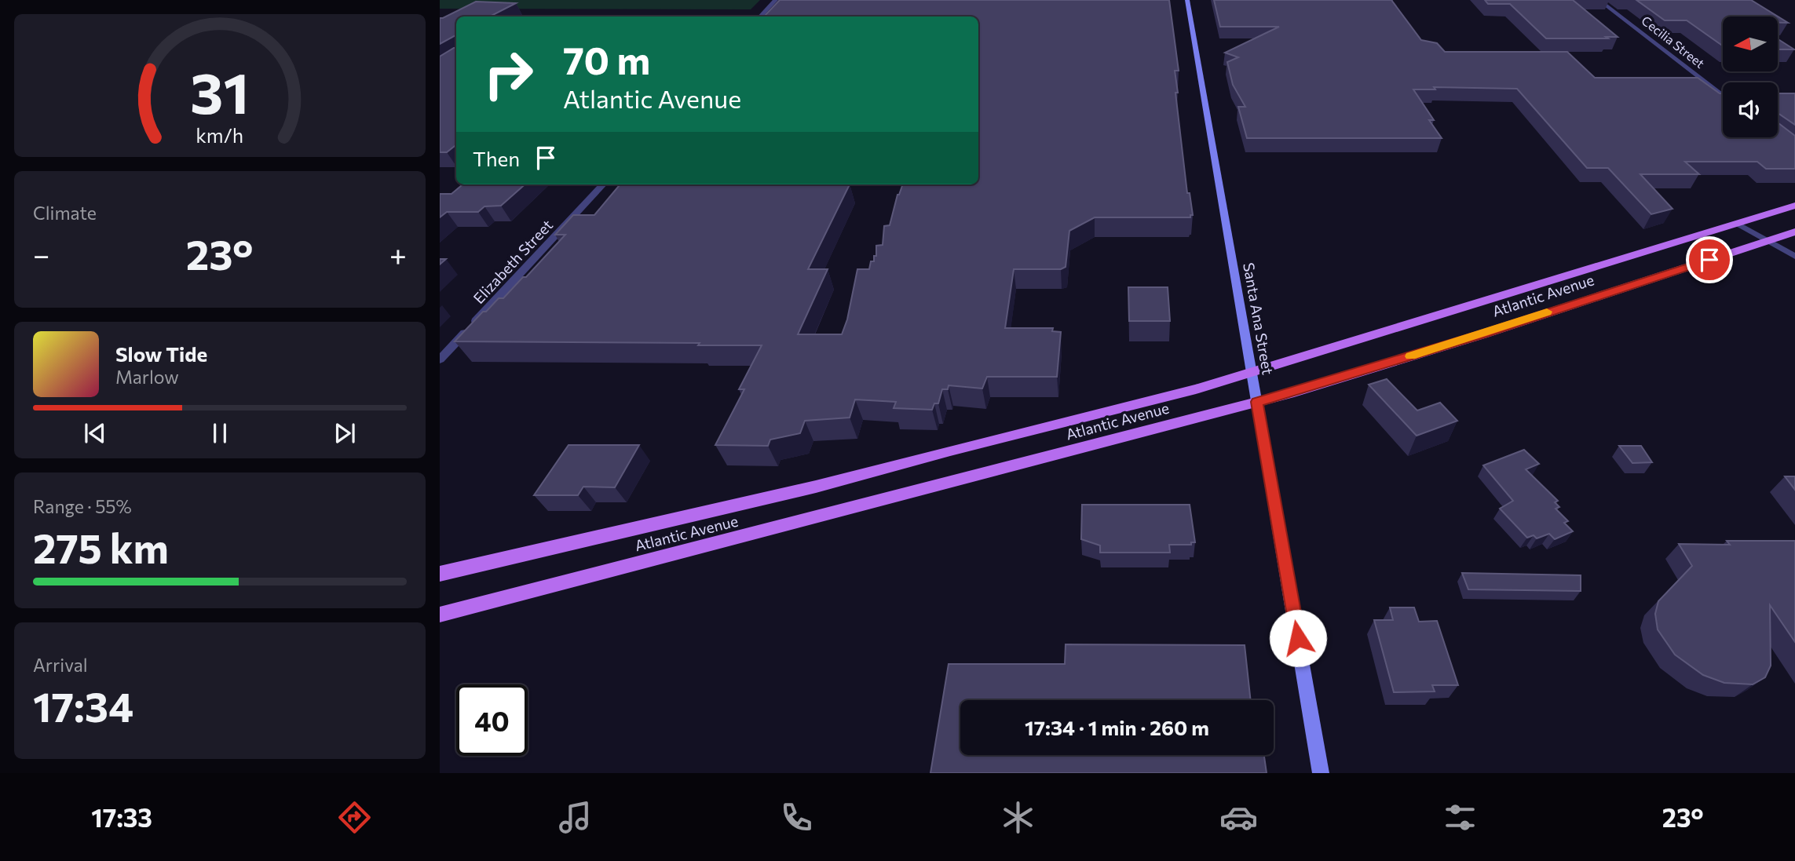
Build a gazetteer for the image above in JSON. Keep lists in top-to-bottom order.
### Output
{
  "streets": {
    "main road": ["Atlantic Avenue"],
    "street": ["Cecilia Street", "Elizabeth Street", "Santa Ana Street"]
  },
  "crossings": [
    ["Atlantic Avenue", "Santa Ana Street"]
  ],
  "north": "left",
  "page": {
    "turn": ["70 m", "Atlantic Avenue"],
    "then": "Then",
    "tile": [
      "Climate",
      ["Range · 55%", "275 km"],
      ["Arrival", "17:34"]
    ],
    "heat": ["−", "23°", "+"],
    "song": ["Slow Tide", "Marlow"],
    "limit": "40",
    "trip": "17:34 · 1 min · 260 m",
    "tabs": ["17:33", "23°"],
    "gauge": ["31", "km/h"]
  }
}
